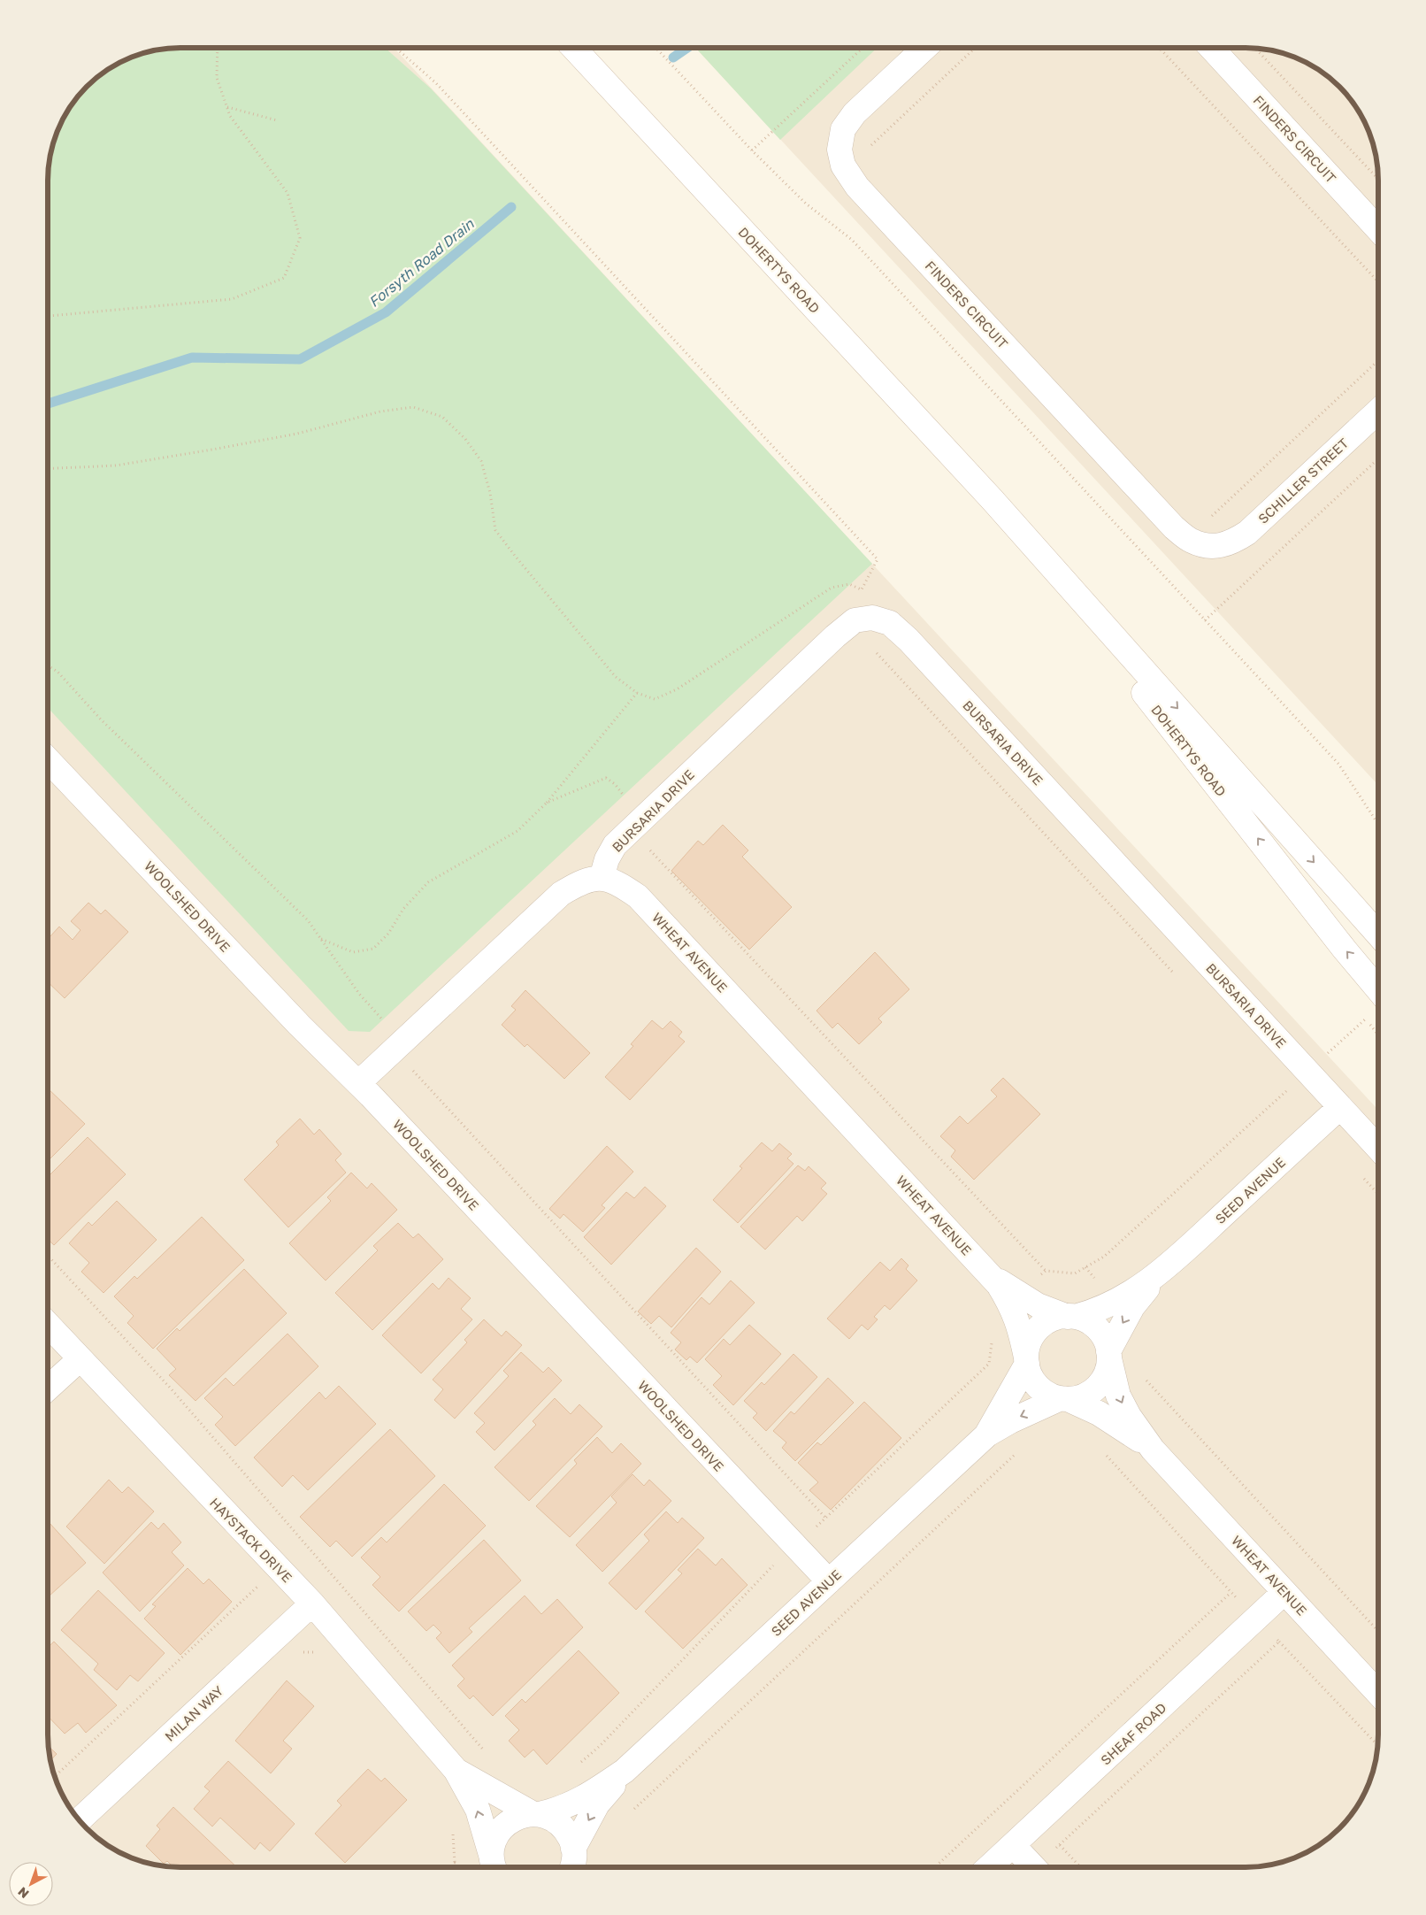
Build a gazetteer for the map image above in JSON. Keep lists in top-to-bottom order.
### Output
{
  "streets": {
    "street": [
      "FINDERS CIRCUIT",
      "DOHERTYS ROAD",
      "SCHILLER STREET",
      "BURSARIA DRIVE",
      "WOOLSHED DRIVE",
      "WHEAT AVENUE",
      "SEED AVENUE",
      "HAYSTACK DRIVE",
      "MILAN WAY",
      "SHEAF ROAD"
    ]
  },
  "crossings": [
    ["FINDERS CIRCUIT", "SCHILLER STREET"],
    ["BURSARIA DRIVE", "WHEAT AVENUE"],
    ["BURSARIA DRIVE", "SEED AVENUE"],
    ["WOOLSHED DRIVE", "SEED AVENUE"],
    ["WHEAT AVENUE", "SEED AVENUE"],
    ["WHEAT AVENUE", "SHEAF ROAD"],
    ["SEED AVENUE", "HAYSTACK DRIVE"],
    ["HAYSTACK DRIVE", "MILAN WAY"]
  ],
  "water": ["Forsyth Road Drain"],
  "north": "bottom left"
}
